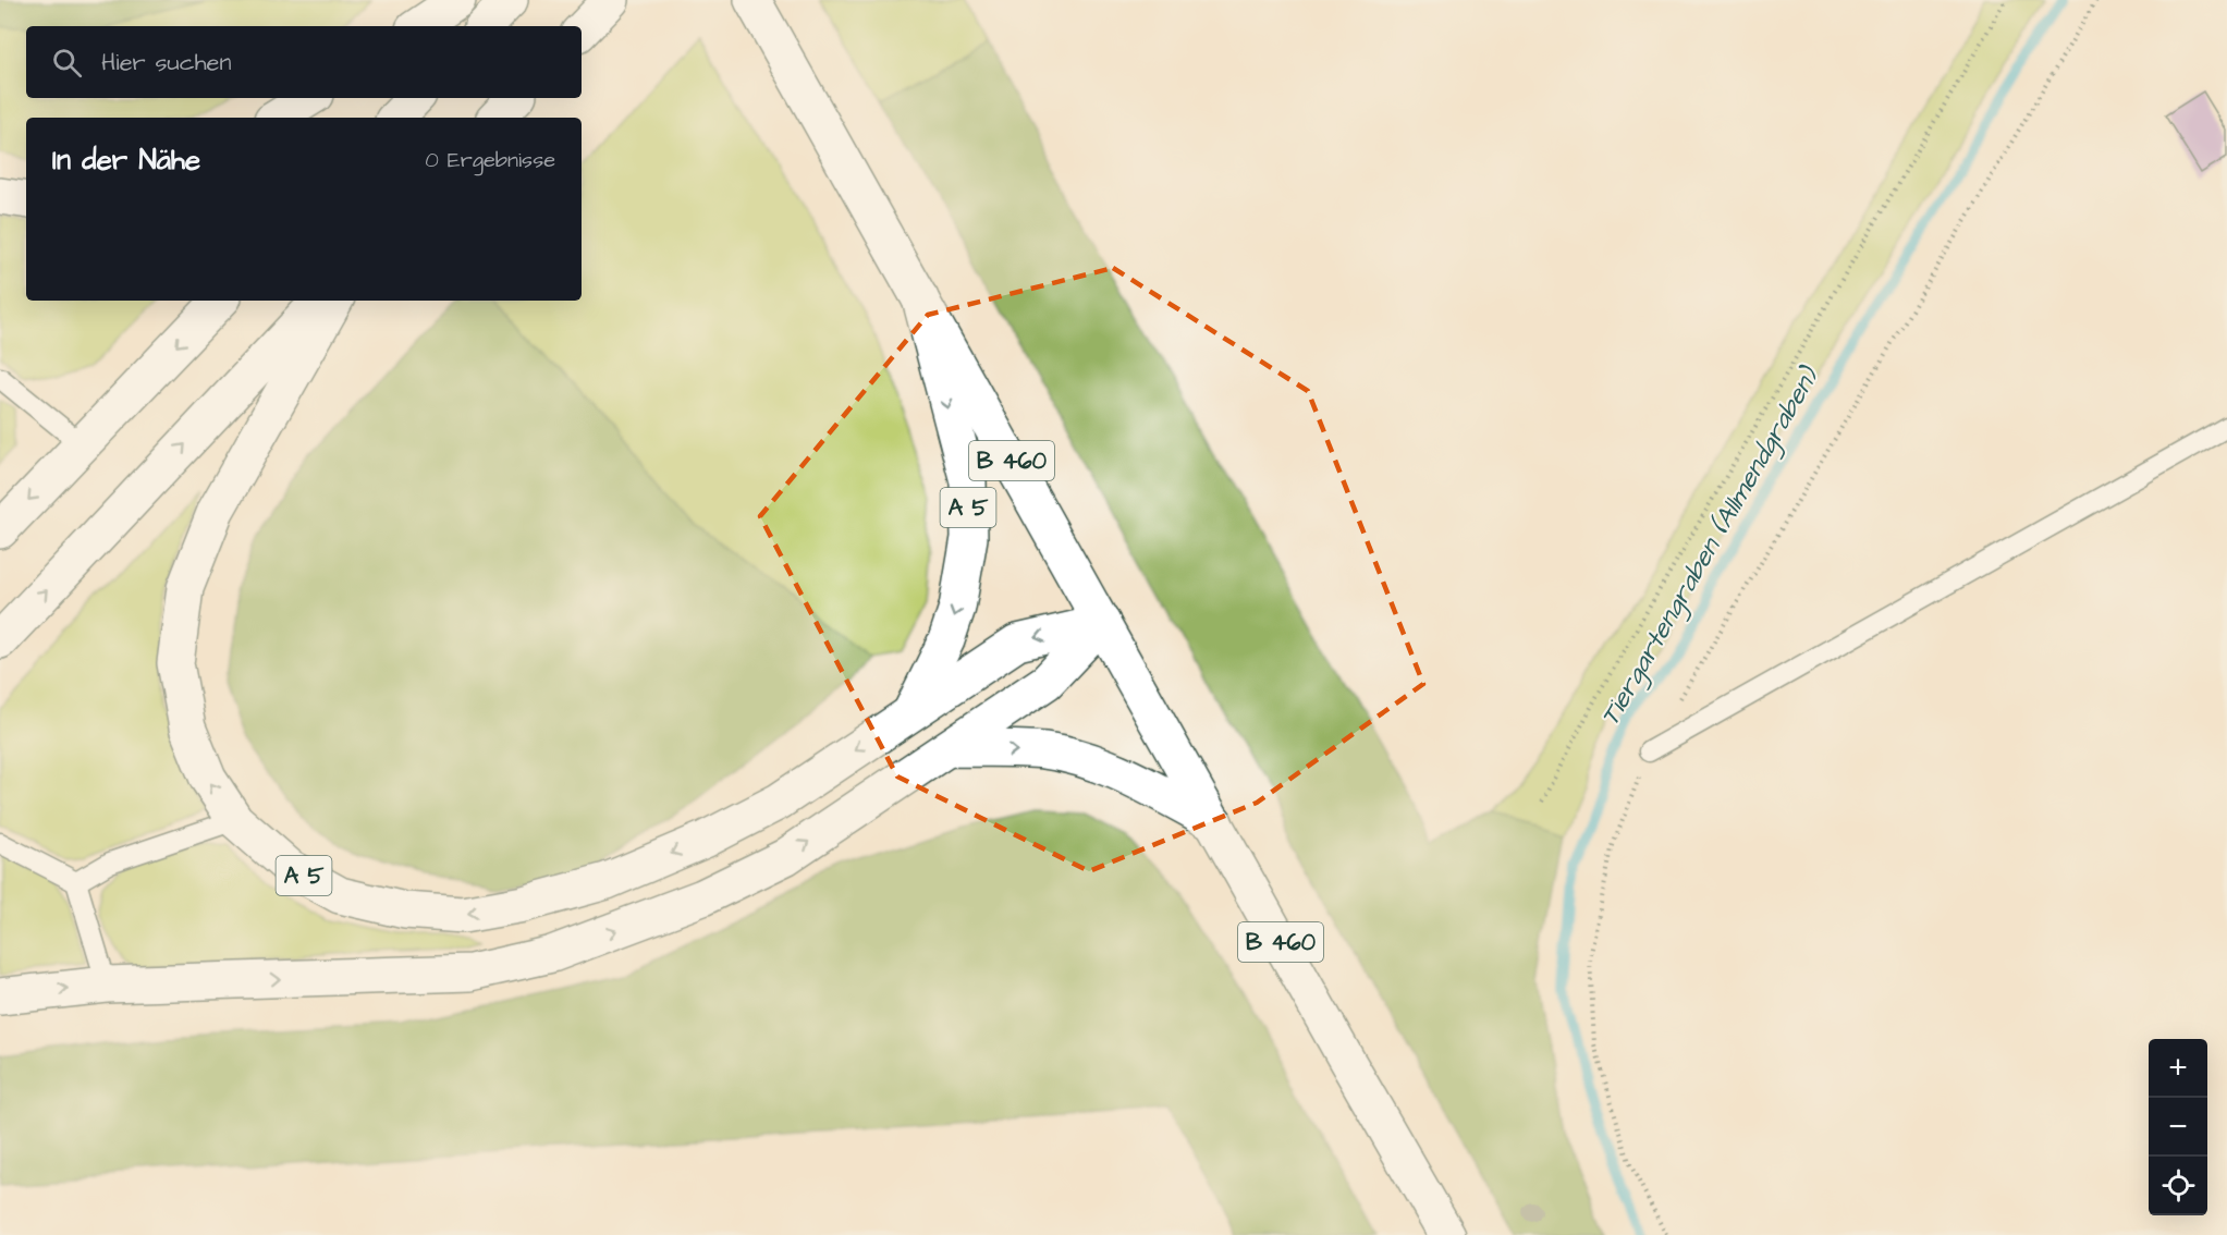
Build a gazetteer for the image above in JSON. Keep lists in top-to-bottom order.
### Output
{
  "streets": {
    "main road": ["B 460", "A 5"]
  },
  "crossings": [
    ["B 460", "A 5"]
  ],
  "water": ["Tiergartengraben (Allmendgraben)"],
  "page": {
    "search": "Hier suchen",
    "heading": ["In der Nähe", "0 Ergebnisse"],
    "map_buttons": ["+", "−"]
  }
}
